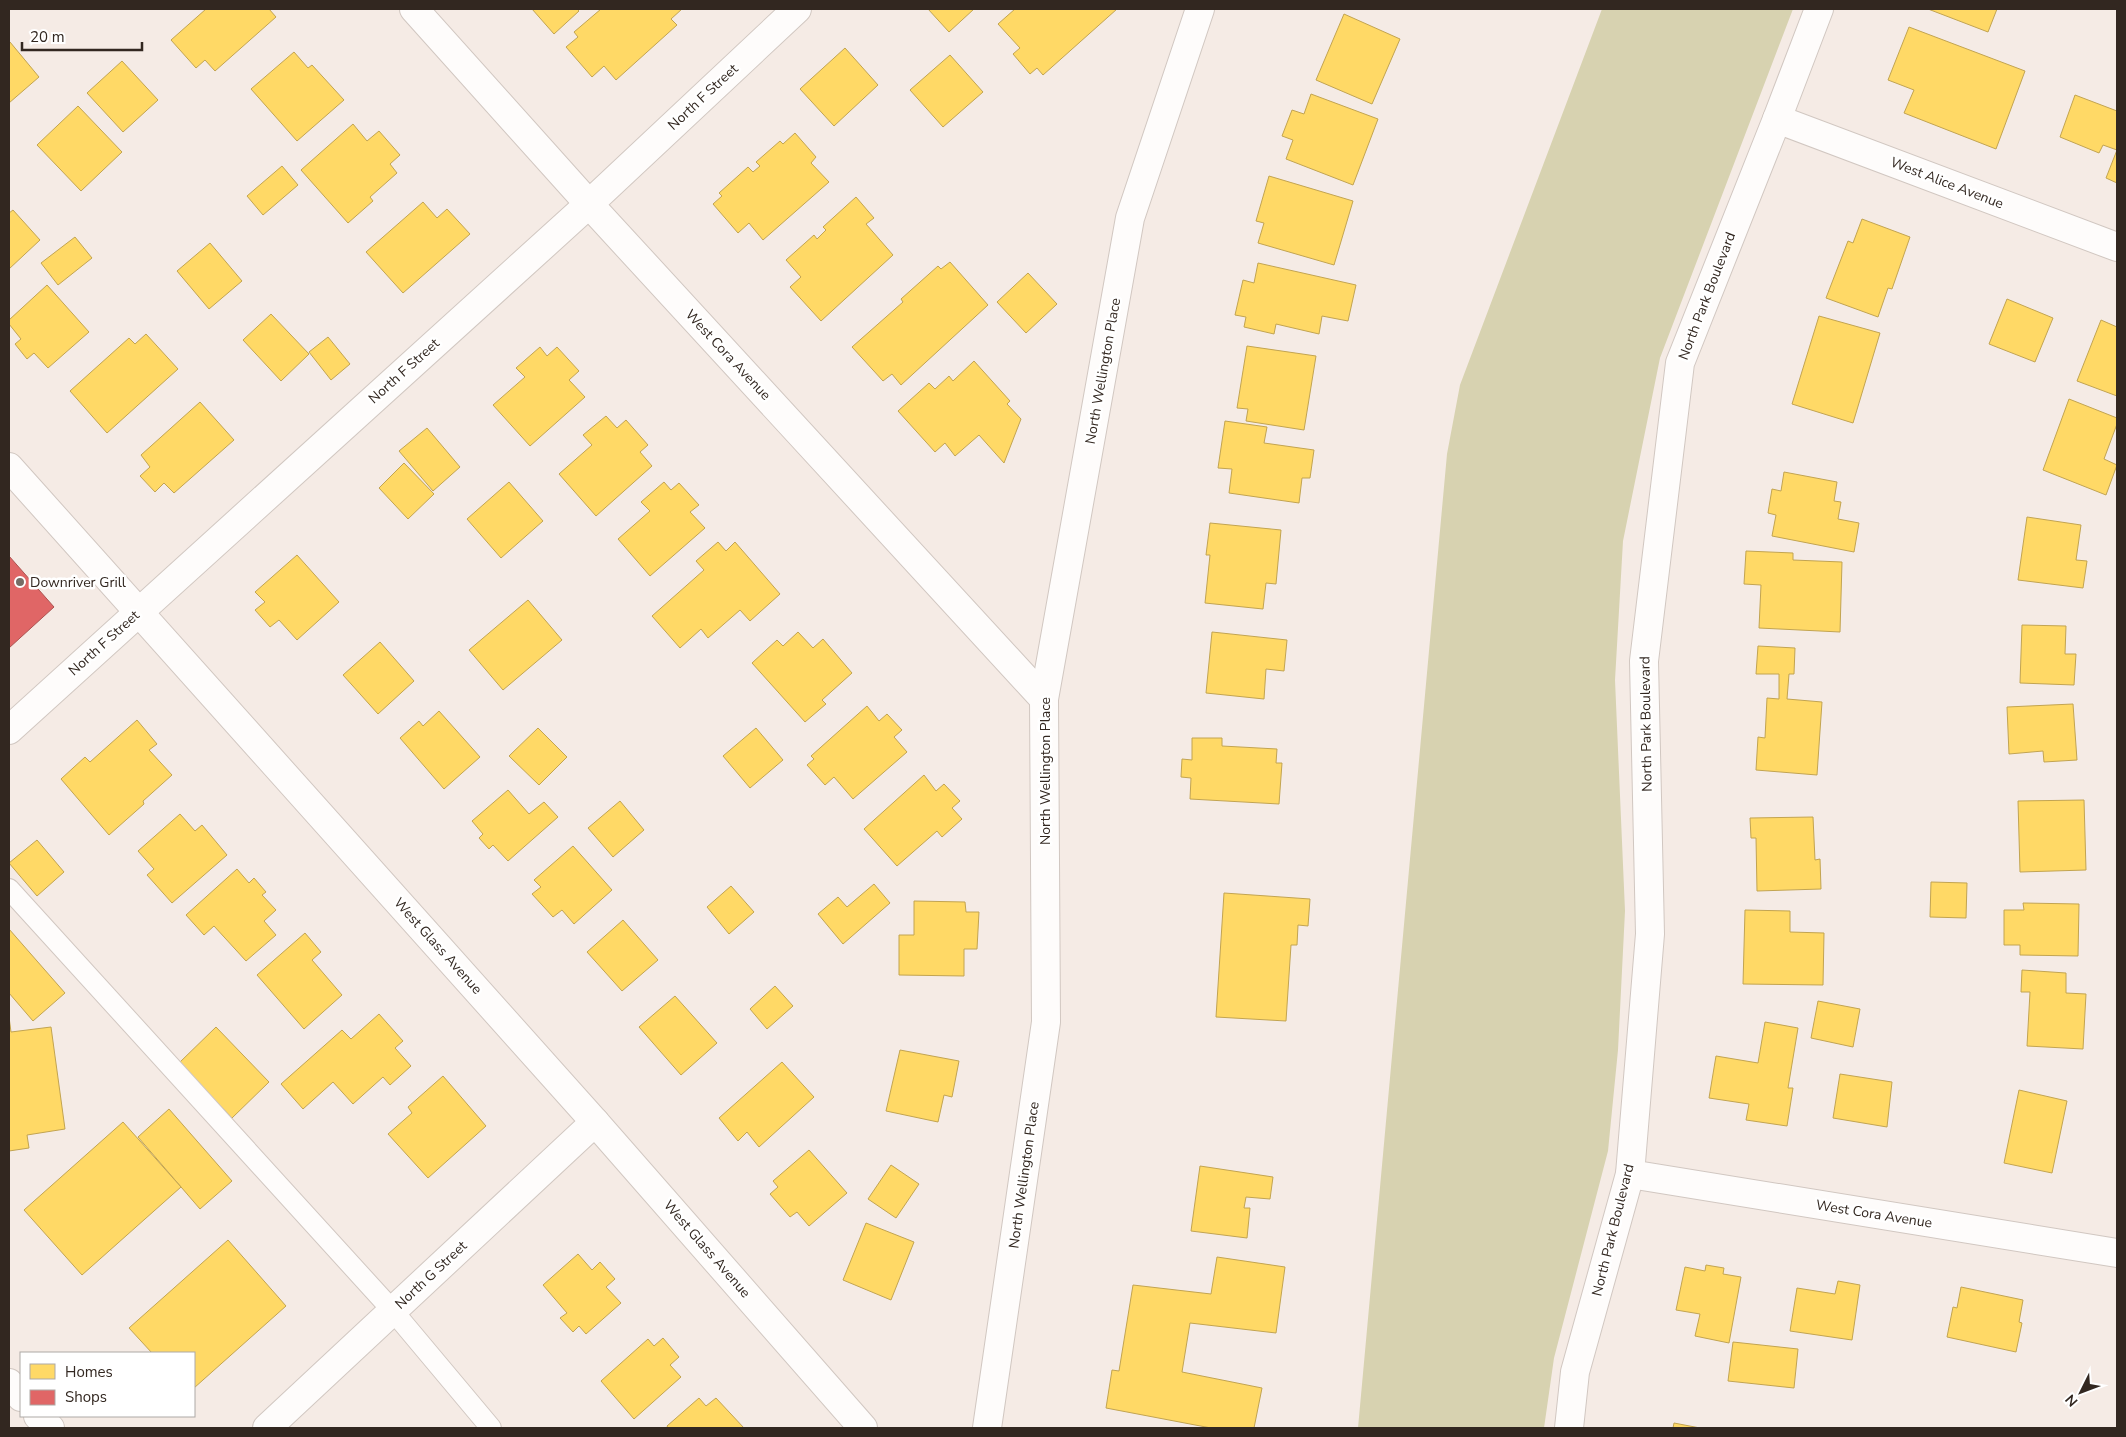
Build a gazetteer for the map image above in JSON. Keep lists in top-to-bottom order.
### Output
{
  "streets": {
    "street": [
      "North F Street",
      "West Alice Avenue",
      "North Park Boulevard",
      "West Cora Avenue",
      "North Wellington Place",
      "West Glass Avenue",
      "North G Street"
    ]
  },
  "crossings": [
    ["North F Street", "West Cora Avenue"],
    ["North F Street", "West Glass Avenue"],
    ["West Alice Avenue", "North Park Boulevard"],
    ["North Park Boulevard", "West Cora Avenue"],
    ["West Cora Avenue", "North Wellington Place"],
    ["West Glass Avenue", "North G Street"]
  ],
  "places": ["Downriver Grill"],
  "legend": ["Homes", "Shops"],
  "scale_bar": "20 m",
  "north": "bottom left"
}
